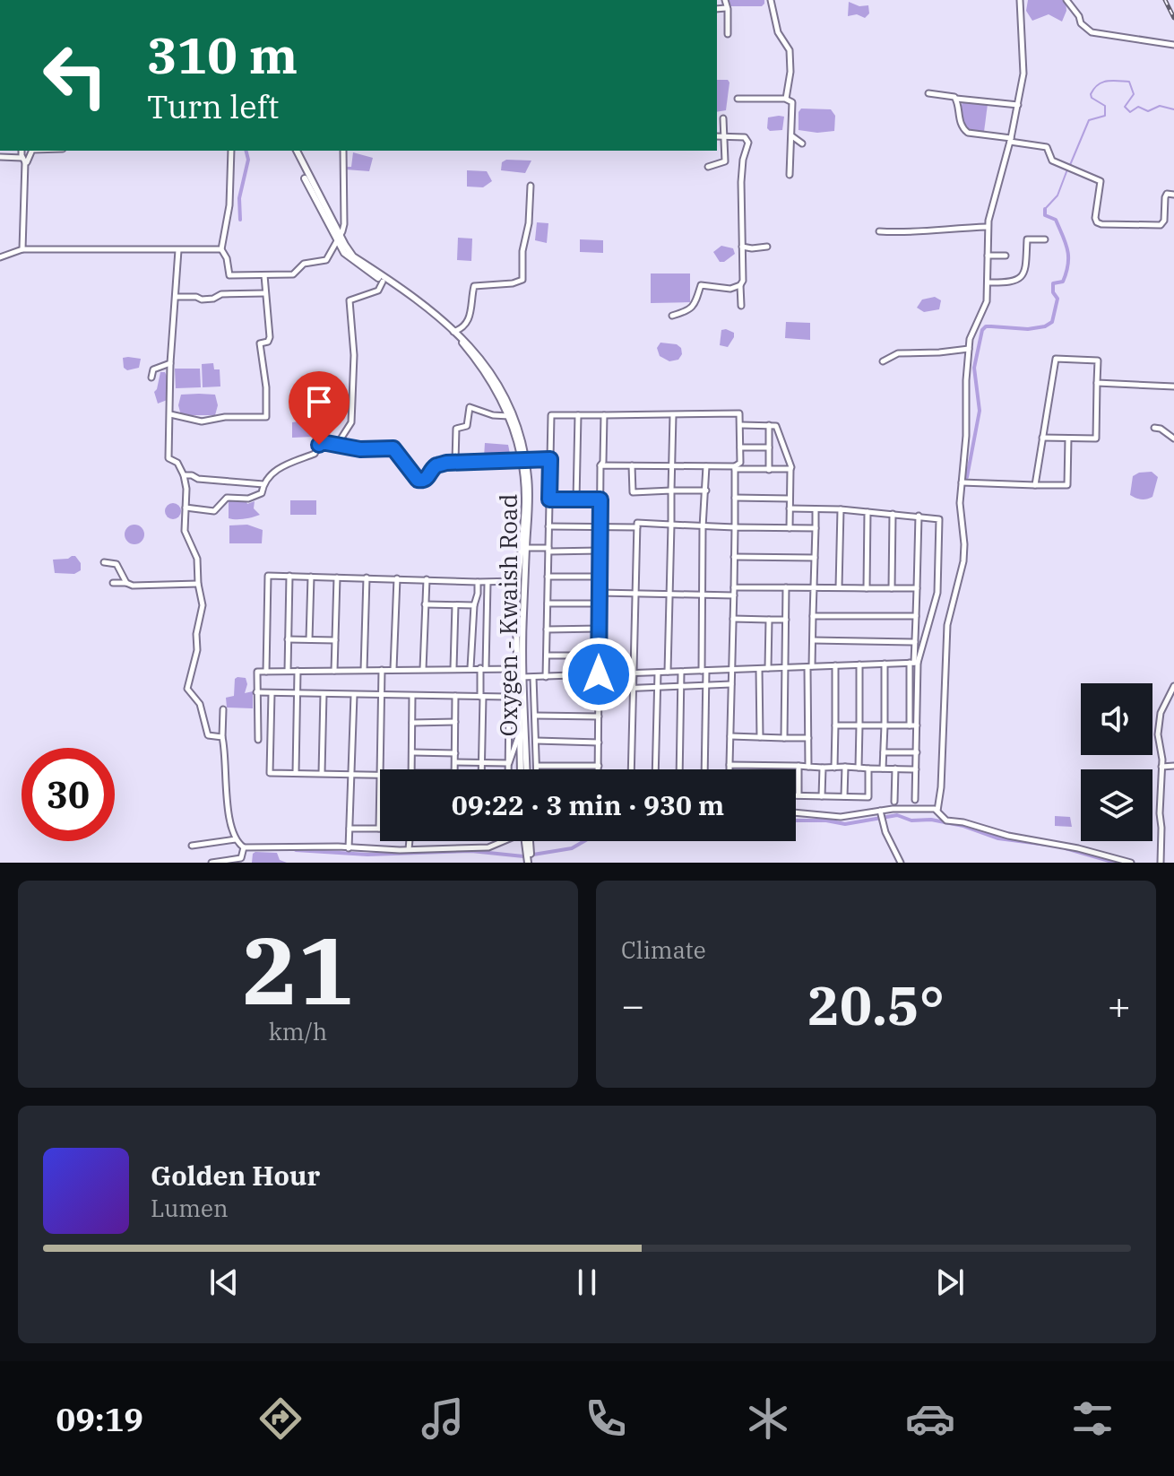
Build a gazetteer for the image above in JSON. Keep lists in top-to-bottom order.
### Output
{
  "streets": {
    "main road": ["Oxygen - Kwaish Road"]
  },
  "page": {
    "turn": ["310 m", "Turn left"],
    "limit": "30",
    "trip": "09:22 · 3 min · 930 m",
    "tile": [
      ["21", "km/h"],
      "Climate"
    ],
    "heat": ["−", "20.5°", "+"],
    "song": ["Golden Hour", "Lumen"],
    "tabs": "09:19"
  }
}
